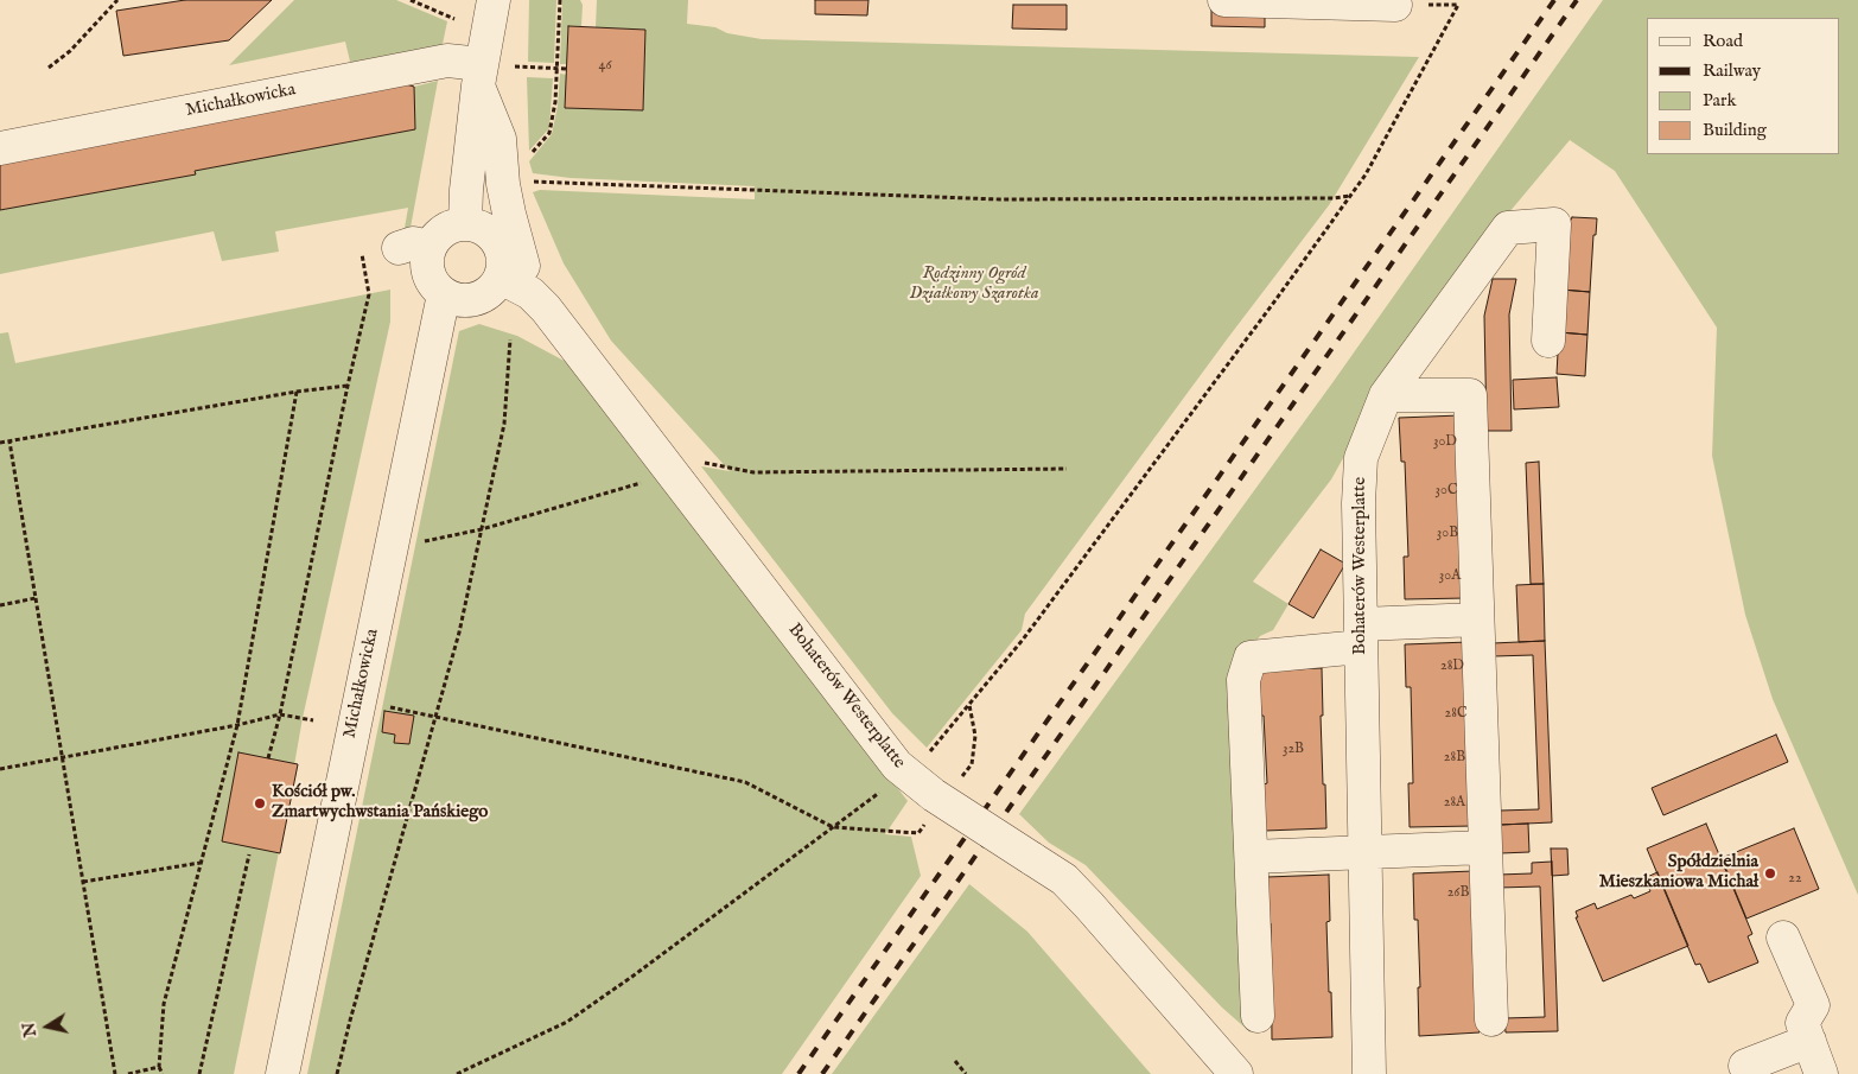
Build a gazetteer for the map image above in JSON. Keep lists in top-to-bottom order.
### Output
{
  "streets": {
    "street": ["Michałkowicka", "Bohaterów Westerplatte"]
  },
  "crossings": [
    ["Michałkowicka", "Bohaterów Westerplatte"]
  ],
  "parks": ["Rodzinny Ogród Działkowy Szarotka"],
  "places": ["Kościół pw. Zmartwychwstania Pańskiego", "Spółdzielnia Mieszkaniowa Michał"],
  "house_numbers": [
    "46",
    "30D",
    "30C",
    "30B",
    "30A",
    "28D",
    "28C",
    "32B",
    "28B",
    "28A",
    "22",
    "26B"
  ],
  "legend": [
    "Road",
    "Railway",
    "Park",
    "Building"
  ],
  "north": "left"
}
